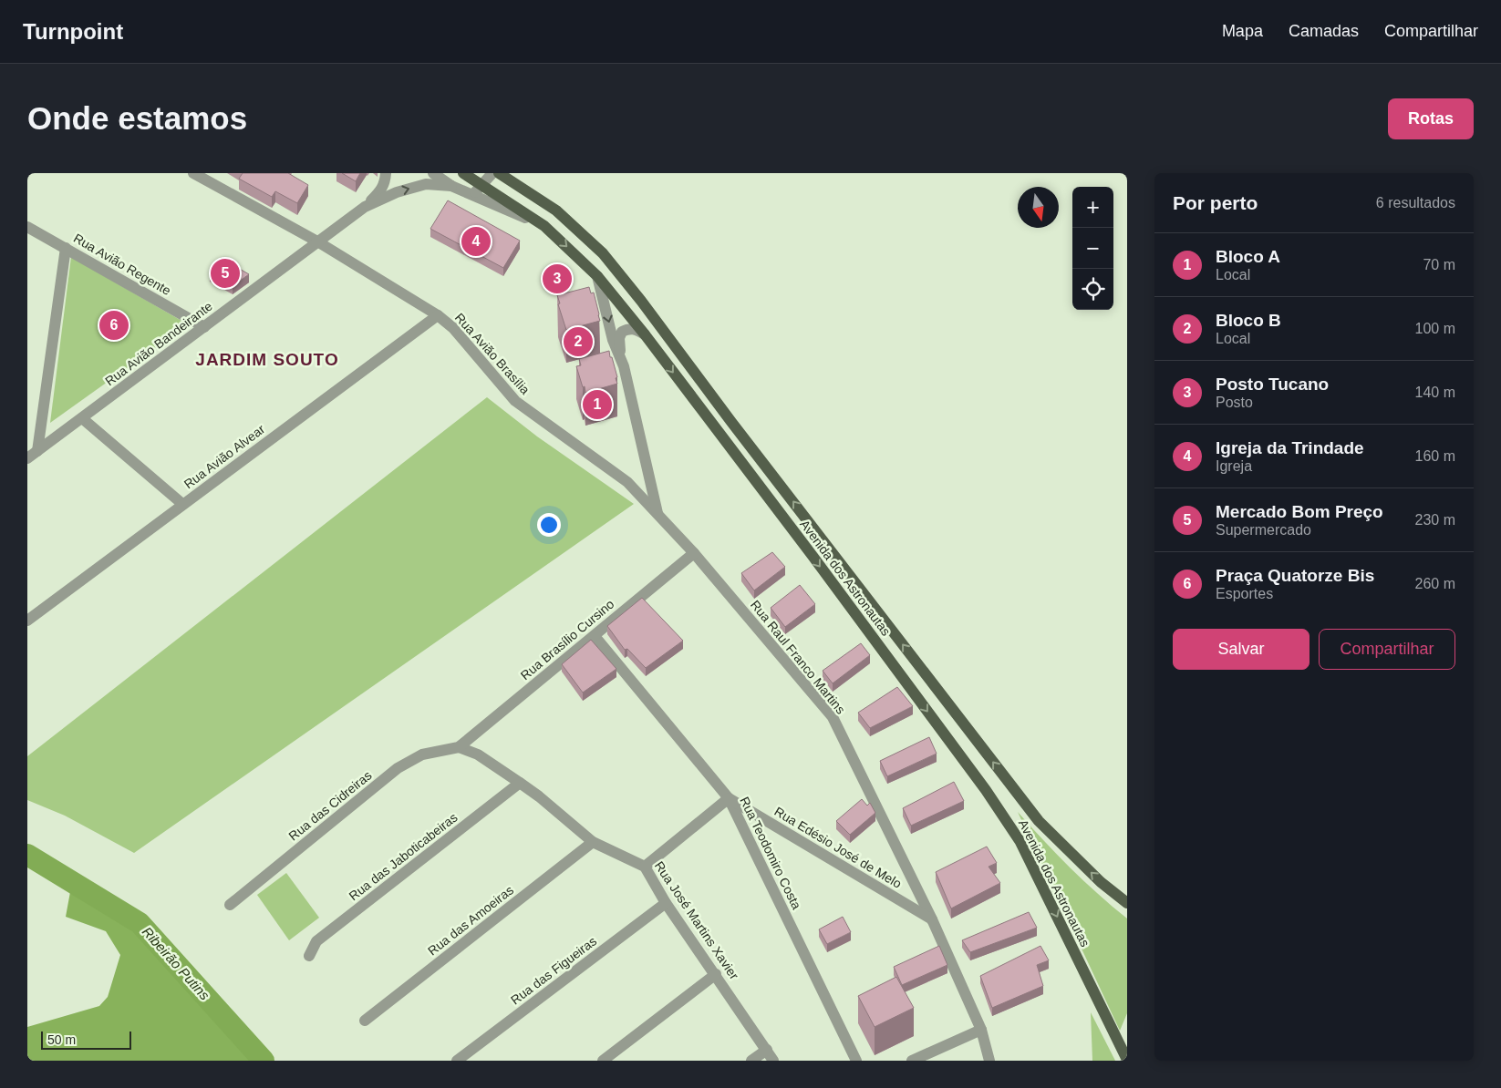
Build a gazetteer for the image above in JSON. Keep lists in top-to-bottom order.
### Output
{
  "streets": {
    "main road": ["Avenida dos Astronautas"],
    "street": [
      "Rua Avião Regente",
      "Rua Avião Bandeirante",
      "Rua Avião Brasília",
      "Rua Avião Alvear",
      "Rua Brasílio Cursino",
      "Rua Raul Franco Martins",
      "Rua das Cidreiras",
      "Rua Edésio José de Melo",
      "Rua Teodomiro Costa",
      "Rua das Jaboticabeiras",
      "Rua das Amoeiras",
      "Rua José Martins Xavier",
      "Rua das Figueiras"
    ]
  },
  "crossings": [
    ["Rua Avião Regente", "Rua Avião Bandeirante"],
    ["Rua Avião Bandeirante", "Rua Avião Brasília"],
    ["Rua Avião Brasília", "Rua Avião Alvear"],
    ["Rua Avião Brasília", "Rua Raul Franco Martins"],
    ["Avenida dos Astronautas", "Rua Raul Franco Martins"],
    ["Rua Brasílio Cursino", "Rua Raul Franco Martins"],
    ["Rua Brasílio Cursino", "Rua das Cidreiras"],
    ["Rua Brasílio Cursino", "Rua Teodomiro Costa"],
    ["Rua Brasílio Cursino", "Rua José Martins Xavier"],
    ["Rua Raul Franco Martins", "Rua Edésio José de Melo"],
    ["Rua das Cidreiras", "Rua José Martins Xavier"],
    ["Rua Edésio José de Melo", "Rua Teodomiro Costa"],
    ["Rua das Jaboticabeiras", "Rua José Martins Xavier"],
    ["Rua das Amoeiras", "Rua José Martins Xavier"],
    ["Rua José Martins Xavier", "Rua das Figueiras"]
  ],
  "districts": ["JARDIM SOUTO"],
  "water": ["Ribeirão Putins"],
  "scale_bar": "50 m",
  "north": "bottom",
  "page": {
    "header": "Turnpoint",
    "nav": ["Mapa", "Camadas", "Compartilhar"],
    "buttons": [
      "Rotas",
      ["Salvar", "Compartilhar"]
    ],
    "title": "Onde estamos",
    "heading": ["Por perto", "6 resultados"],
    "map_buttons": ["+", "−"],
    "pins": [
      "4",
      "5",
      "3",
      "6",
      "2",
      "1"
    ],
    "list": [
      {
        "mark": "1",
        "name": "Bloco A",
        "note": "Local",
        "value": "70 m"
      },
      {
        "mark": "2",
        "name": "Bloco B",
        "note": "Local",
        "value": "100 m"
      },
      {
        "mark": "3",
        "name": "Posto Tucano",
        "note": "Posto",
        "value": "140 m"
      },
      {
        "mark": "4",
        "name": "Igreja da Trindade",
        "note": "Igreja",
        "value": "160 m"
      },
      {
        "mark": "5",
        "name": "Mercado Bom Preço",
        "note": "Supermercado",
        "value": "230 m"
      },
      {
        "mark": "6",
        "name": "Praça Quatorze Bis",
        "note": "Esportes",
        "value": "260 m"
      }
    ],
    "scale": "50 m"
  }
}
